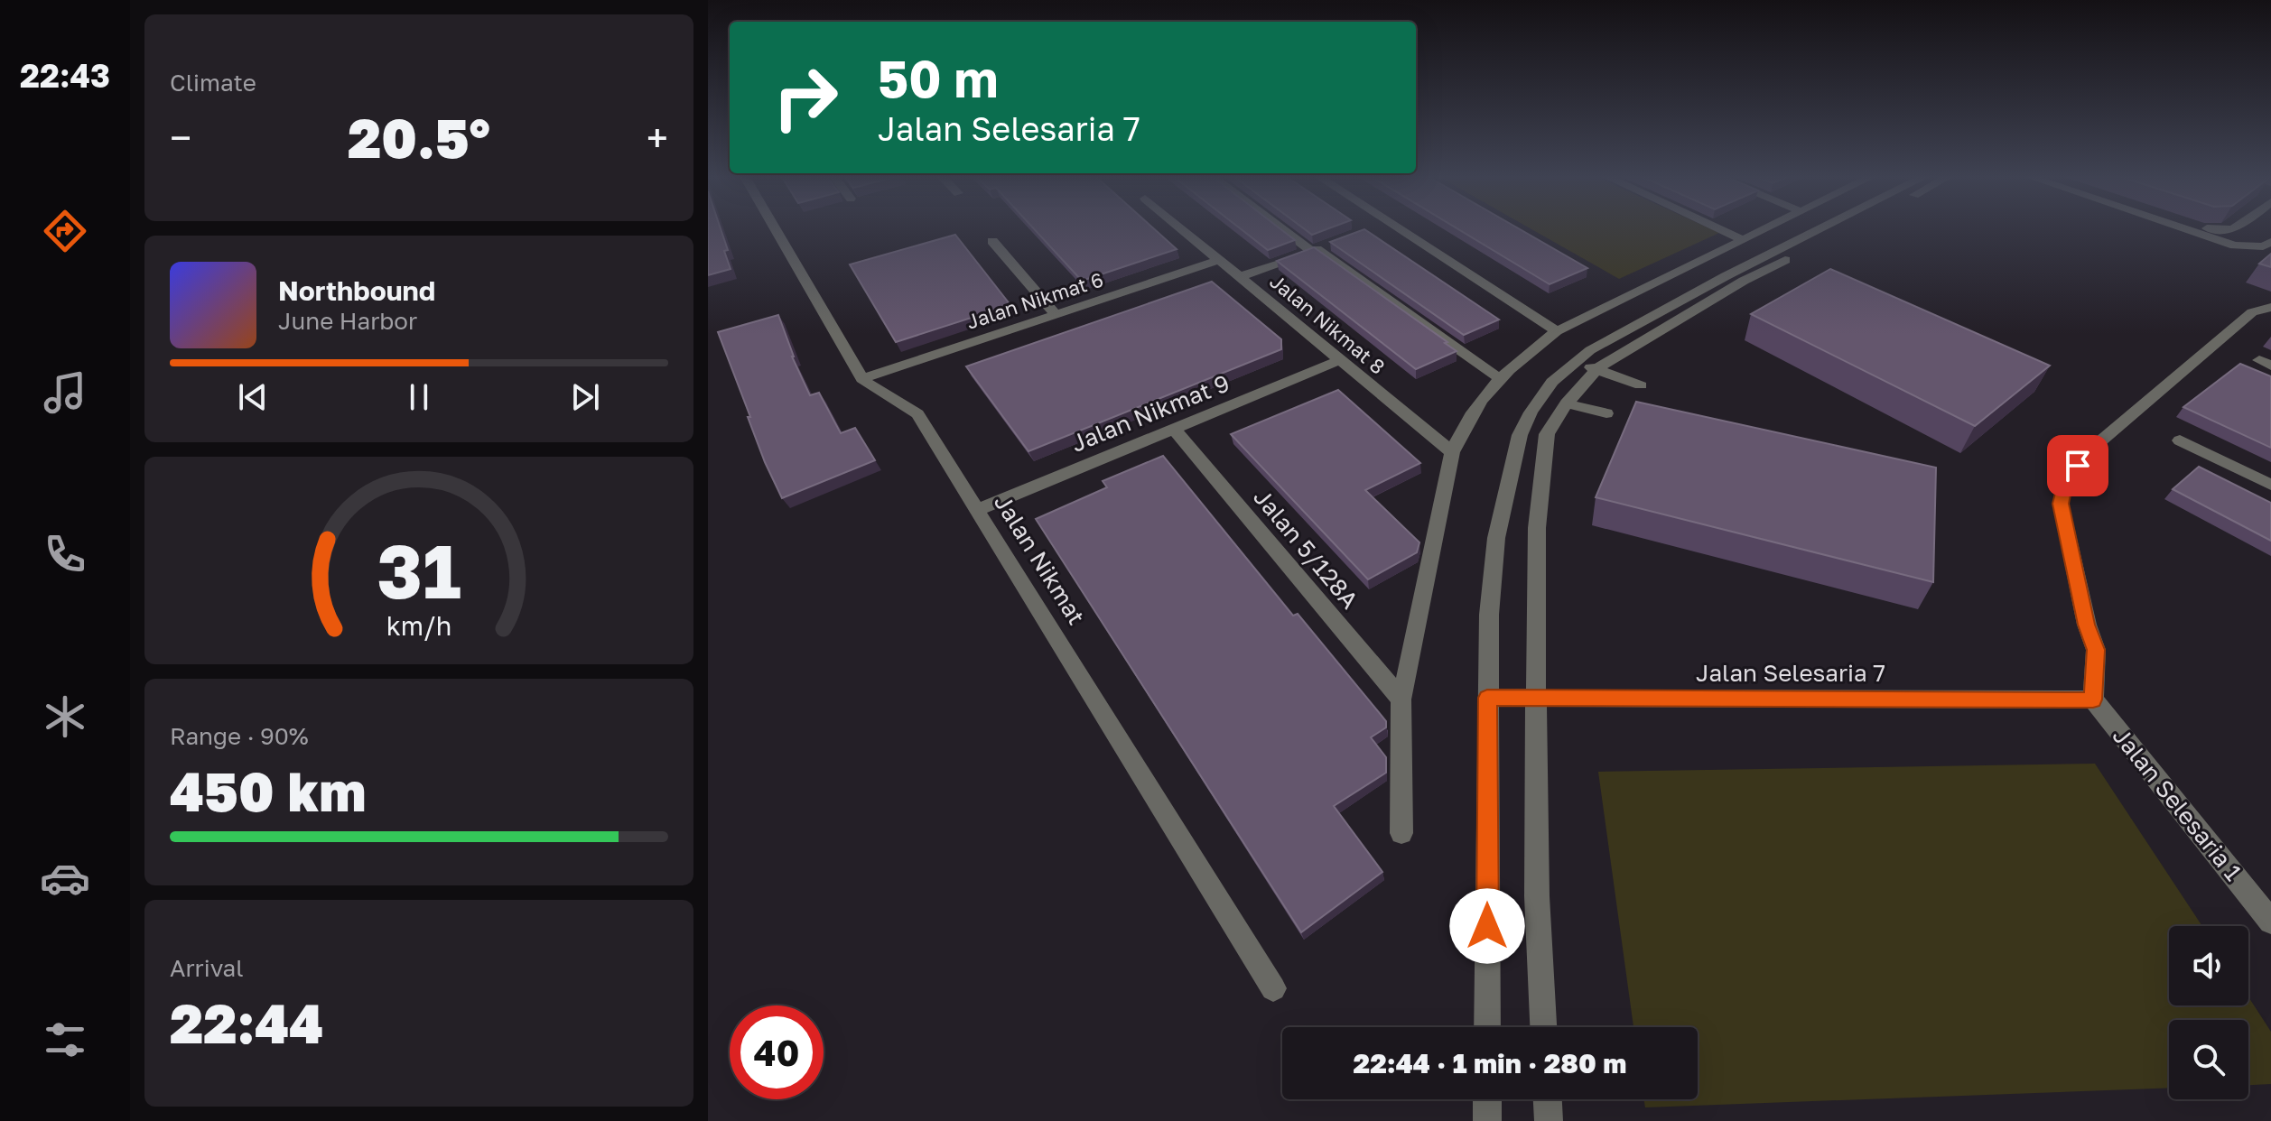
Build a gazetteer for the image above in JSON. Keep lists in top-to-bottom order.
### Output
{
  "streets": {
    "street": [
      "Jalan Nikmat 6",
      "Jalan Nikmat 8",
      "Jalan Nikmat 9",
      "Jalan 5/128A",
      "Jalan Nikmat",
      "Jalan Selesaria 7",
      "Jalan Selesaria 1"
    ]
  },
  "crossings": [
    ["Jalan Nikmat 6", "Jalan Nikmat 8"],
    ["Jalan Nikmat 6", "Jalan Nikmat"],
    ["Jalan Nikmat 8", "Jalan Nikmat 9"],
    ["Jalan Nikmat 9", "Jalan 5/128A"],
    ["Jalan Nikmat 9", "Jalan Nikmat"],
    ["Jalan Selesaria 7", "Jalan Selesaria 1"]
  ],
  "page": {
    "tabs": "22:43",
    "tile": [
      "Climate",
      ["Range · 90%", "450 km"],
      ["Arrival", "22:44"]
    ],
    "turn": ["50 m", "Jalan Selesaria 7"],
    "heat": ["−", "20.5°", "+"],
    "song": ["Northbound", "June Harbor"],
    "limit": "40",
    "trip": "22:44 · 1 min · 280 m",
    "gauge": ["31", "km/h"]
  }
}
